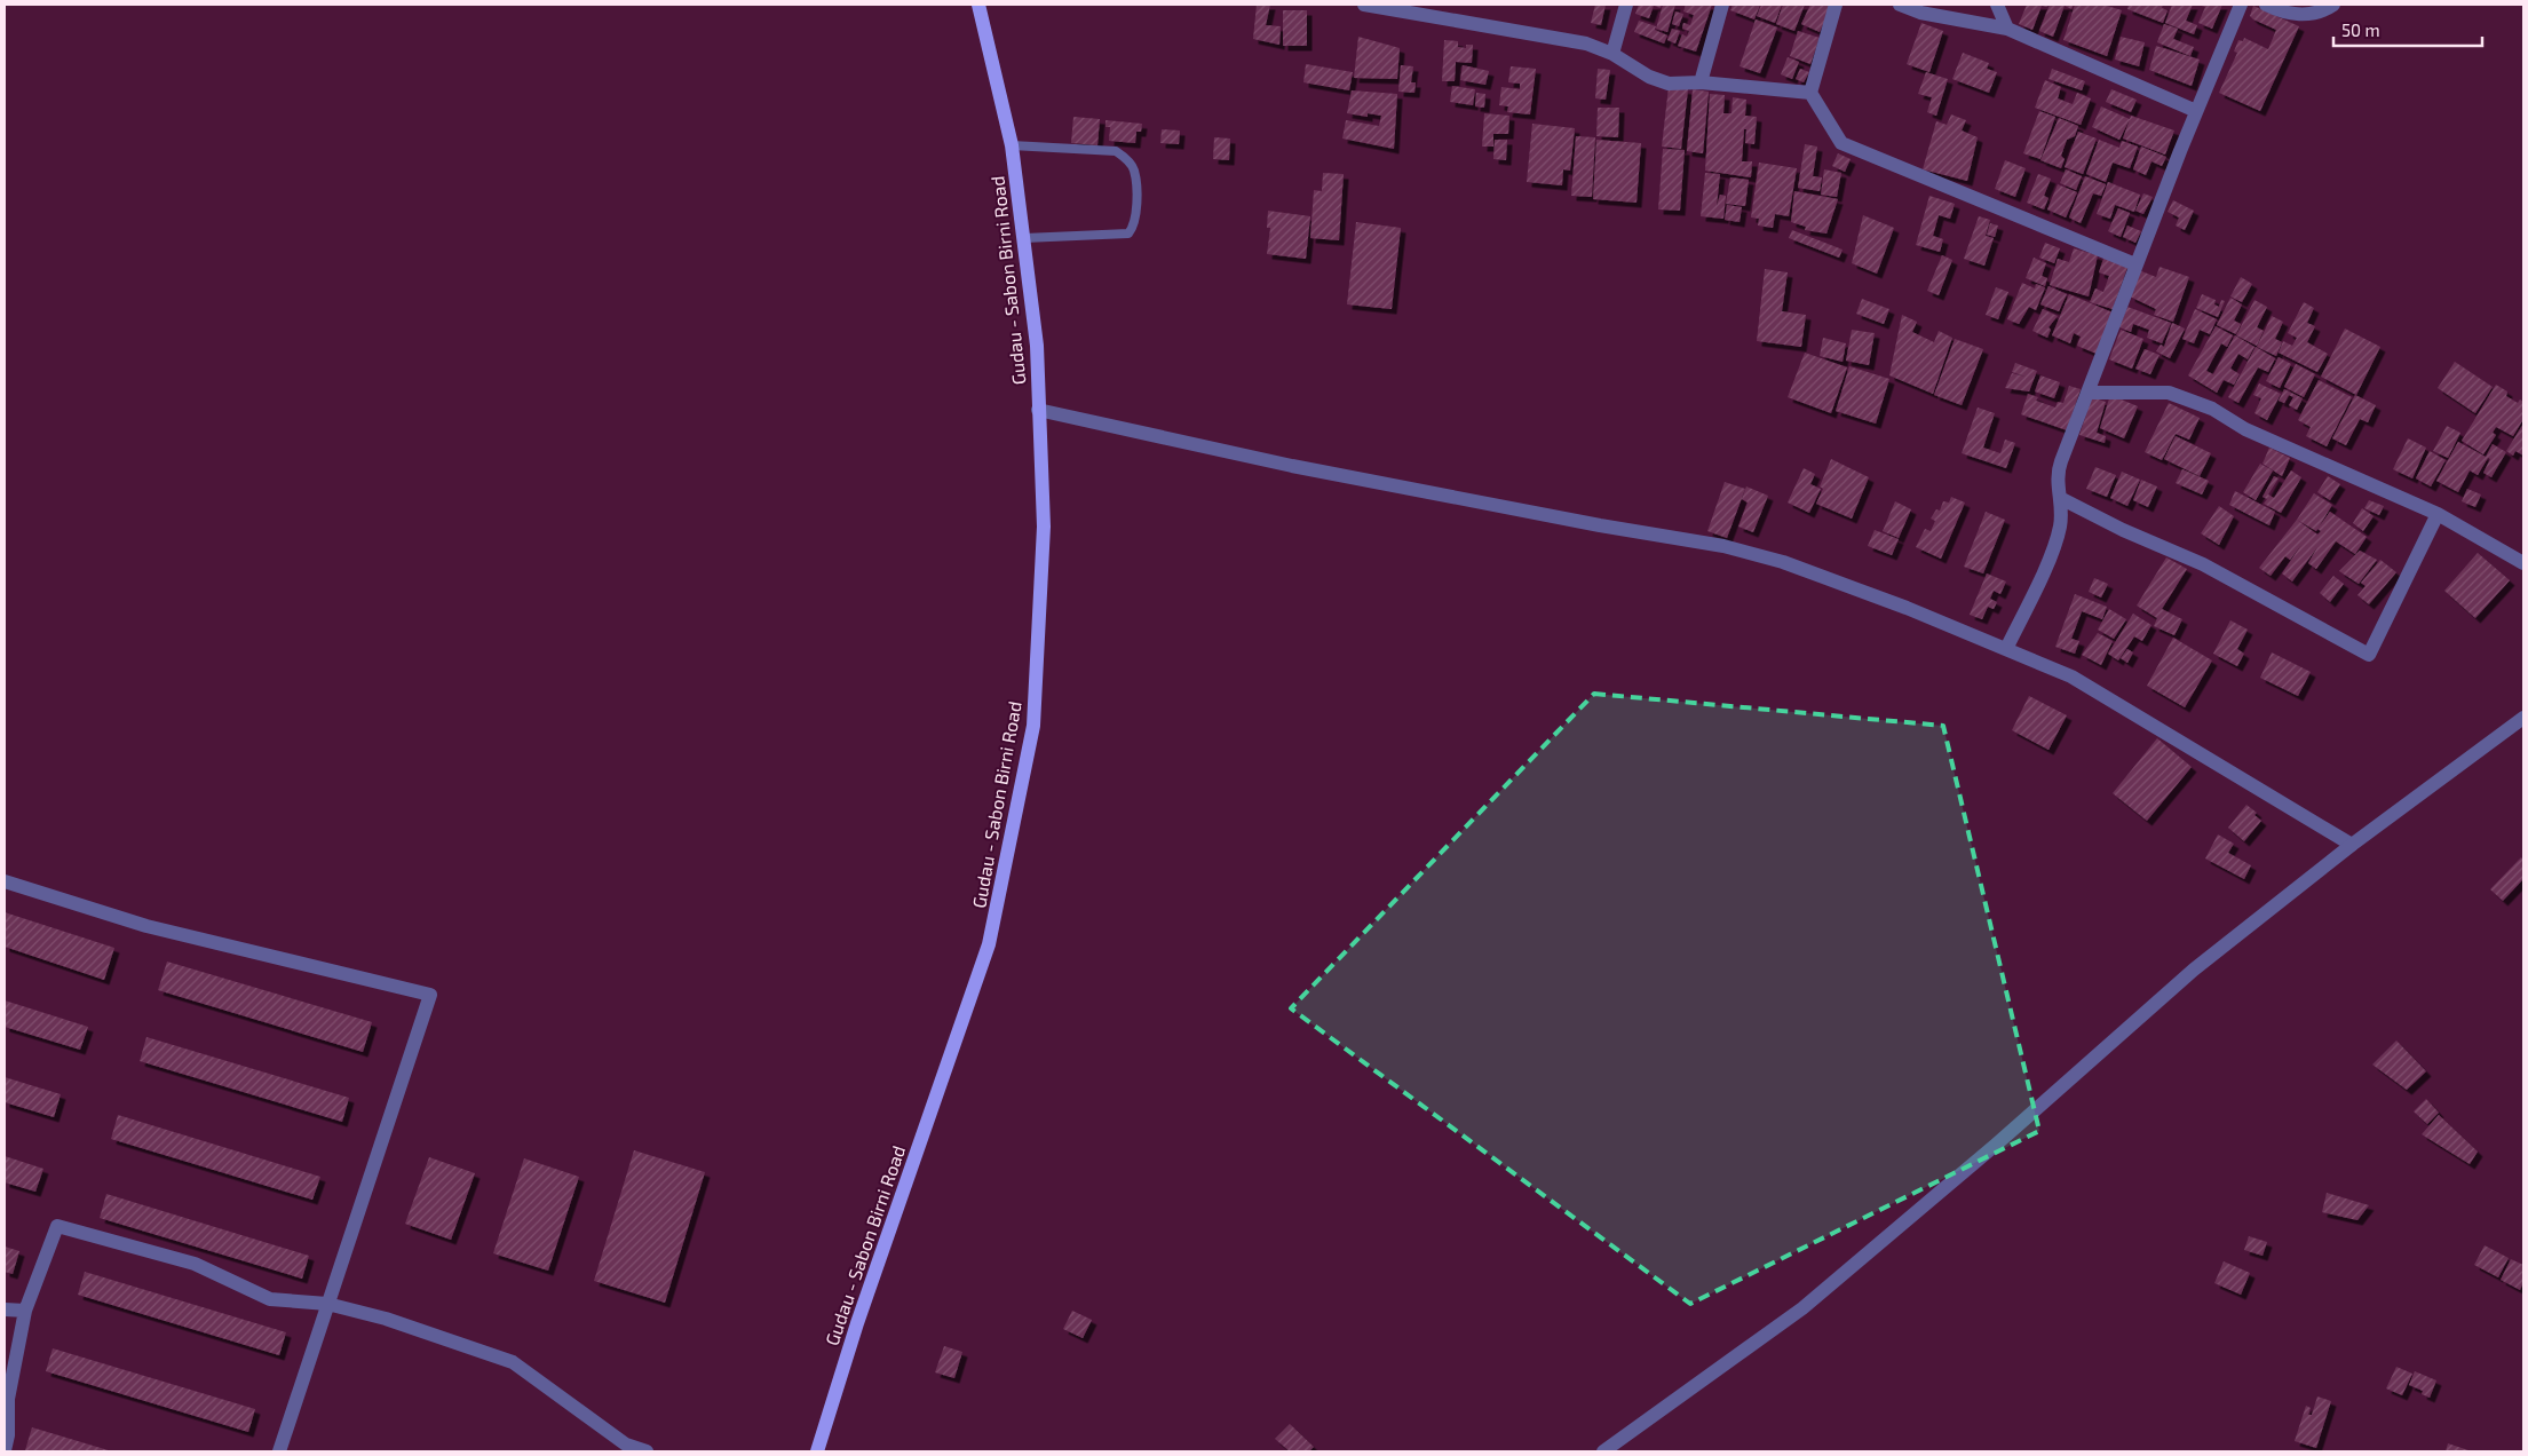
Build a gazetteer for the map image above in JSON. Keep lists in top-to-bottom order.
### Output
{
  "streets": {
    "main road": ["Gudau - Sabon Birni Road"]
  },
  "scale_bar": "50 m"
}
